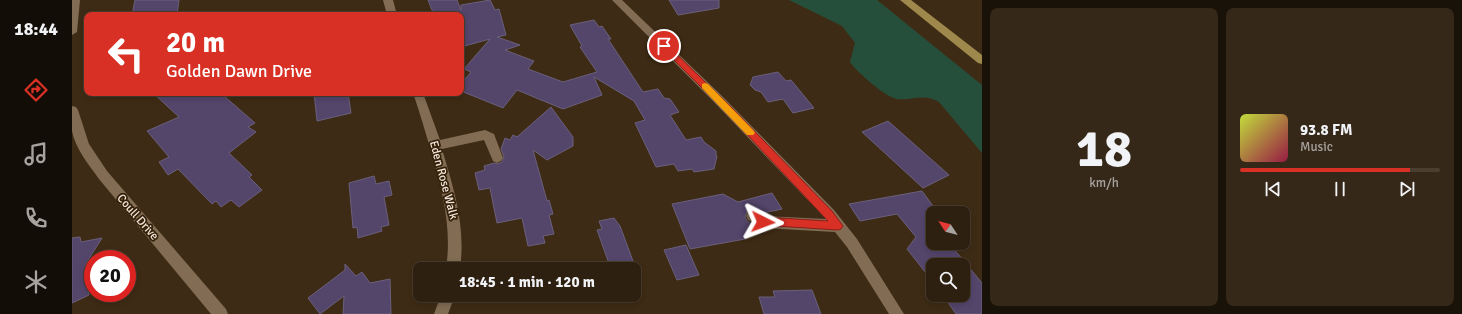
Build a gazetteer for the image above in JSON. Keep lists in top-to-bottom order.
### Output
{
  "streets": {
    "street": ["Eden Rose Walk", "Coull Drive"]
  },
  "north": "top left",
  "page": {
    "tabs": "18:44",
    "tile": ["18", "km/h"],
    "turn": ["20 m", "Golden Dawn Drive"],
    "song": ["93.8 FM", "Music"],
    "limit": "20",
    "trip": "18:45 · 1 min · 120 m"
  }
}
